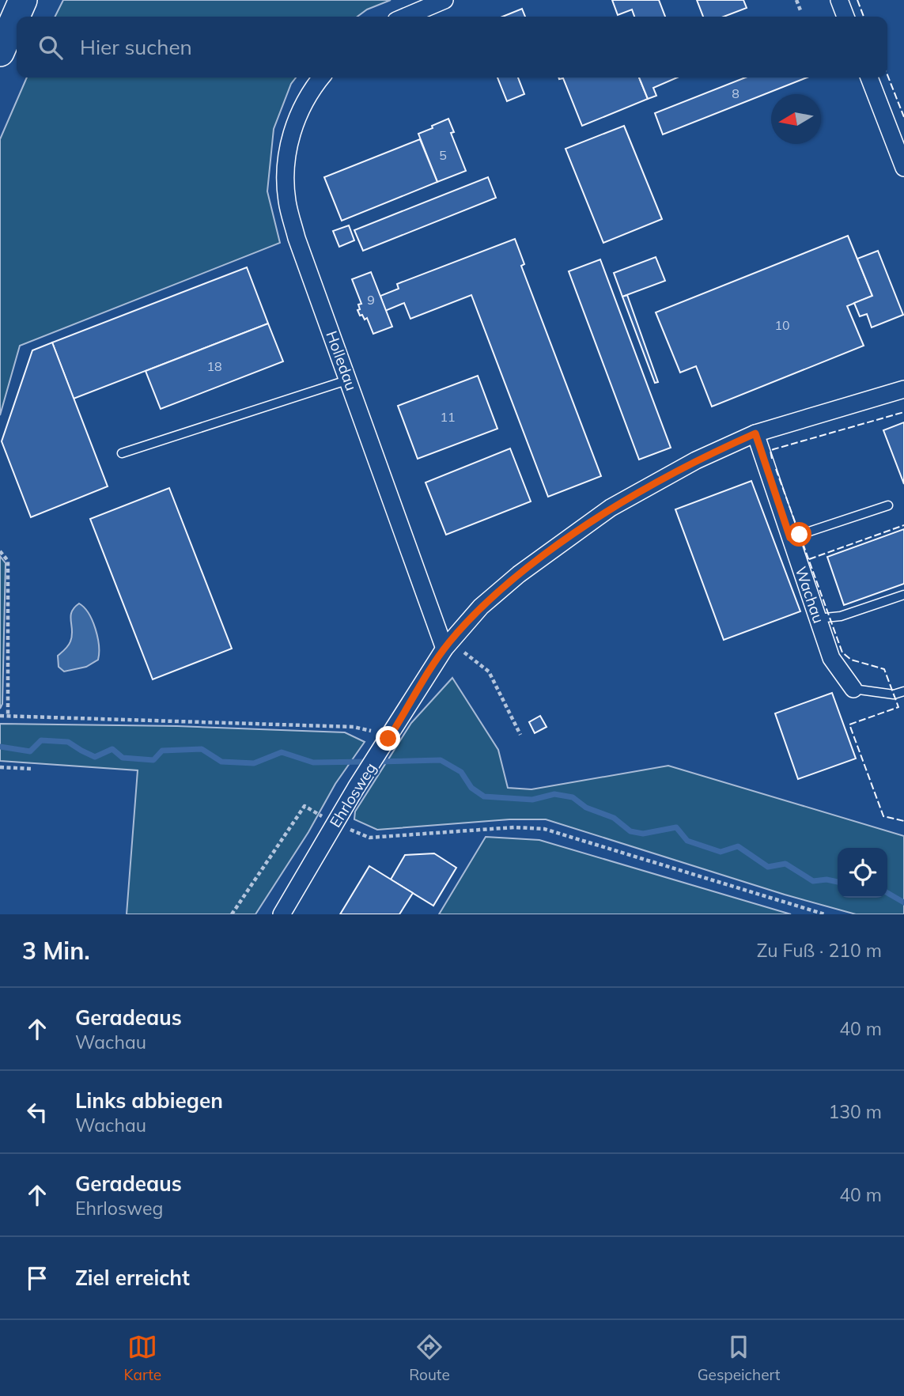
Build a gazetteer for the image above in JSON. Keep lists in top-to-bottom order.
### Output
{
  "streets": {
    "street": ["Holledau", "Wachau", "Ehrlosweg"]
  },
  "crossings": [
    ["Holledau", "Ehrlosweg"]
  ],
  "house_numbers": [
    "8",
    "5",
    "9",
    "10",
    "18",
    "11"
  ],
  "north": "left",
  "page": {
    "search": "Hier suchen",
    "heading": ["3 Min.", "Zu Fuß · 210 m"],
    "list": [
      ["Geradeaus", "Wachau", "40 m"],
      ["Links abbiegen", "Wachau", "130 m"],
      ["Geradeaus", "Ehrlosweg", "40 m"],
      "Ziel erreicht"
    ],
    "nav": ["Karte", "Route", "Gespeichert"]
  }
}
